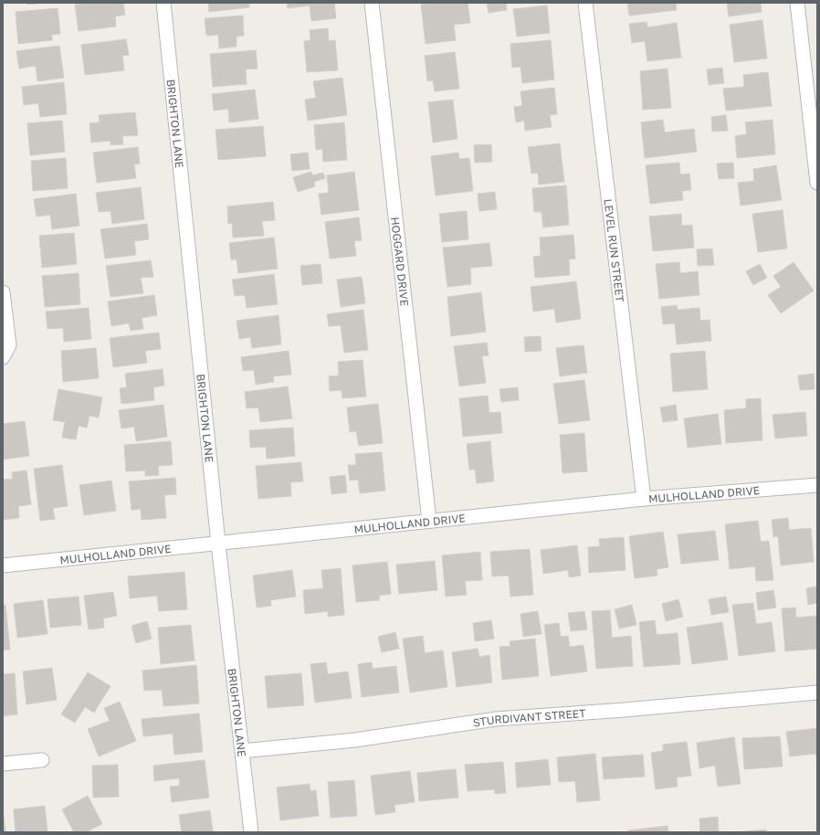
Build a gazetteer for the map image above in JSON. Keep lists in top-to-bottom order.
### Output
{
  "streets": {
    "street": [
      "BRIGHTON LANE",
      "LEVEL RUN STREET",
      "HOGGARD DRIVE",
      "MULHOLLAND DRIVE",
      "STURDIVANT STREET"
    ]
  },
  "crossings": [
    ["BRIGHTON LANE", "MULHOLLAND DRIVE"],
    ["BRIGHTON LANE", "STURDIVANT STREET"],
    ["LEVEL RUN STREET", "MULHOLLAND DRIVE"],
    ["HOGGARD DRIVE", "MULHOLLAND DRIVE"]
  ]
}
